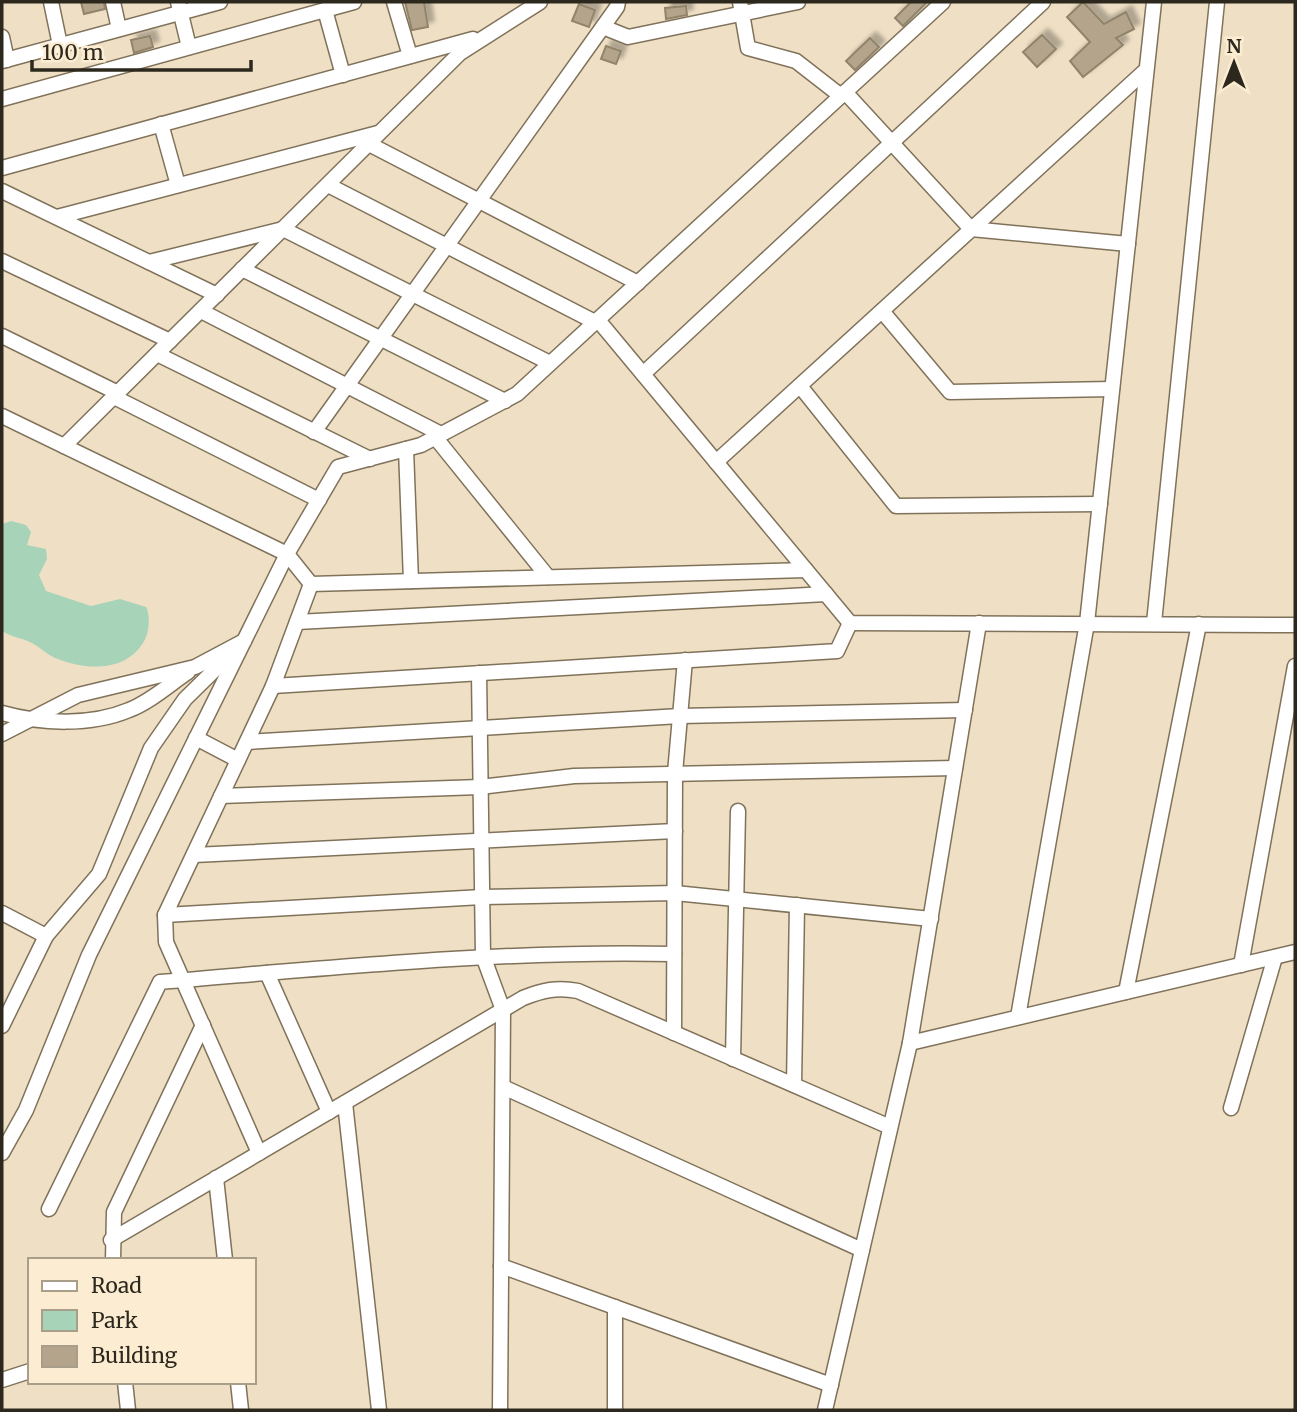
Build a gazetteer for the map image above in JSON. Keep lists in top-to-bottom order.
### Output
{
  "legend": ["Road", "Park", "Building"],
  "scale_bar": "100 m",
  "north": "top"
}
